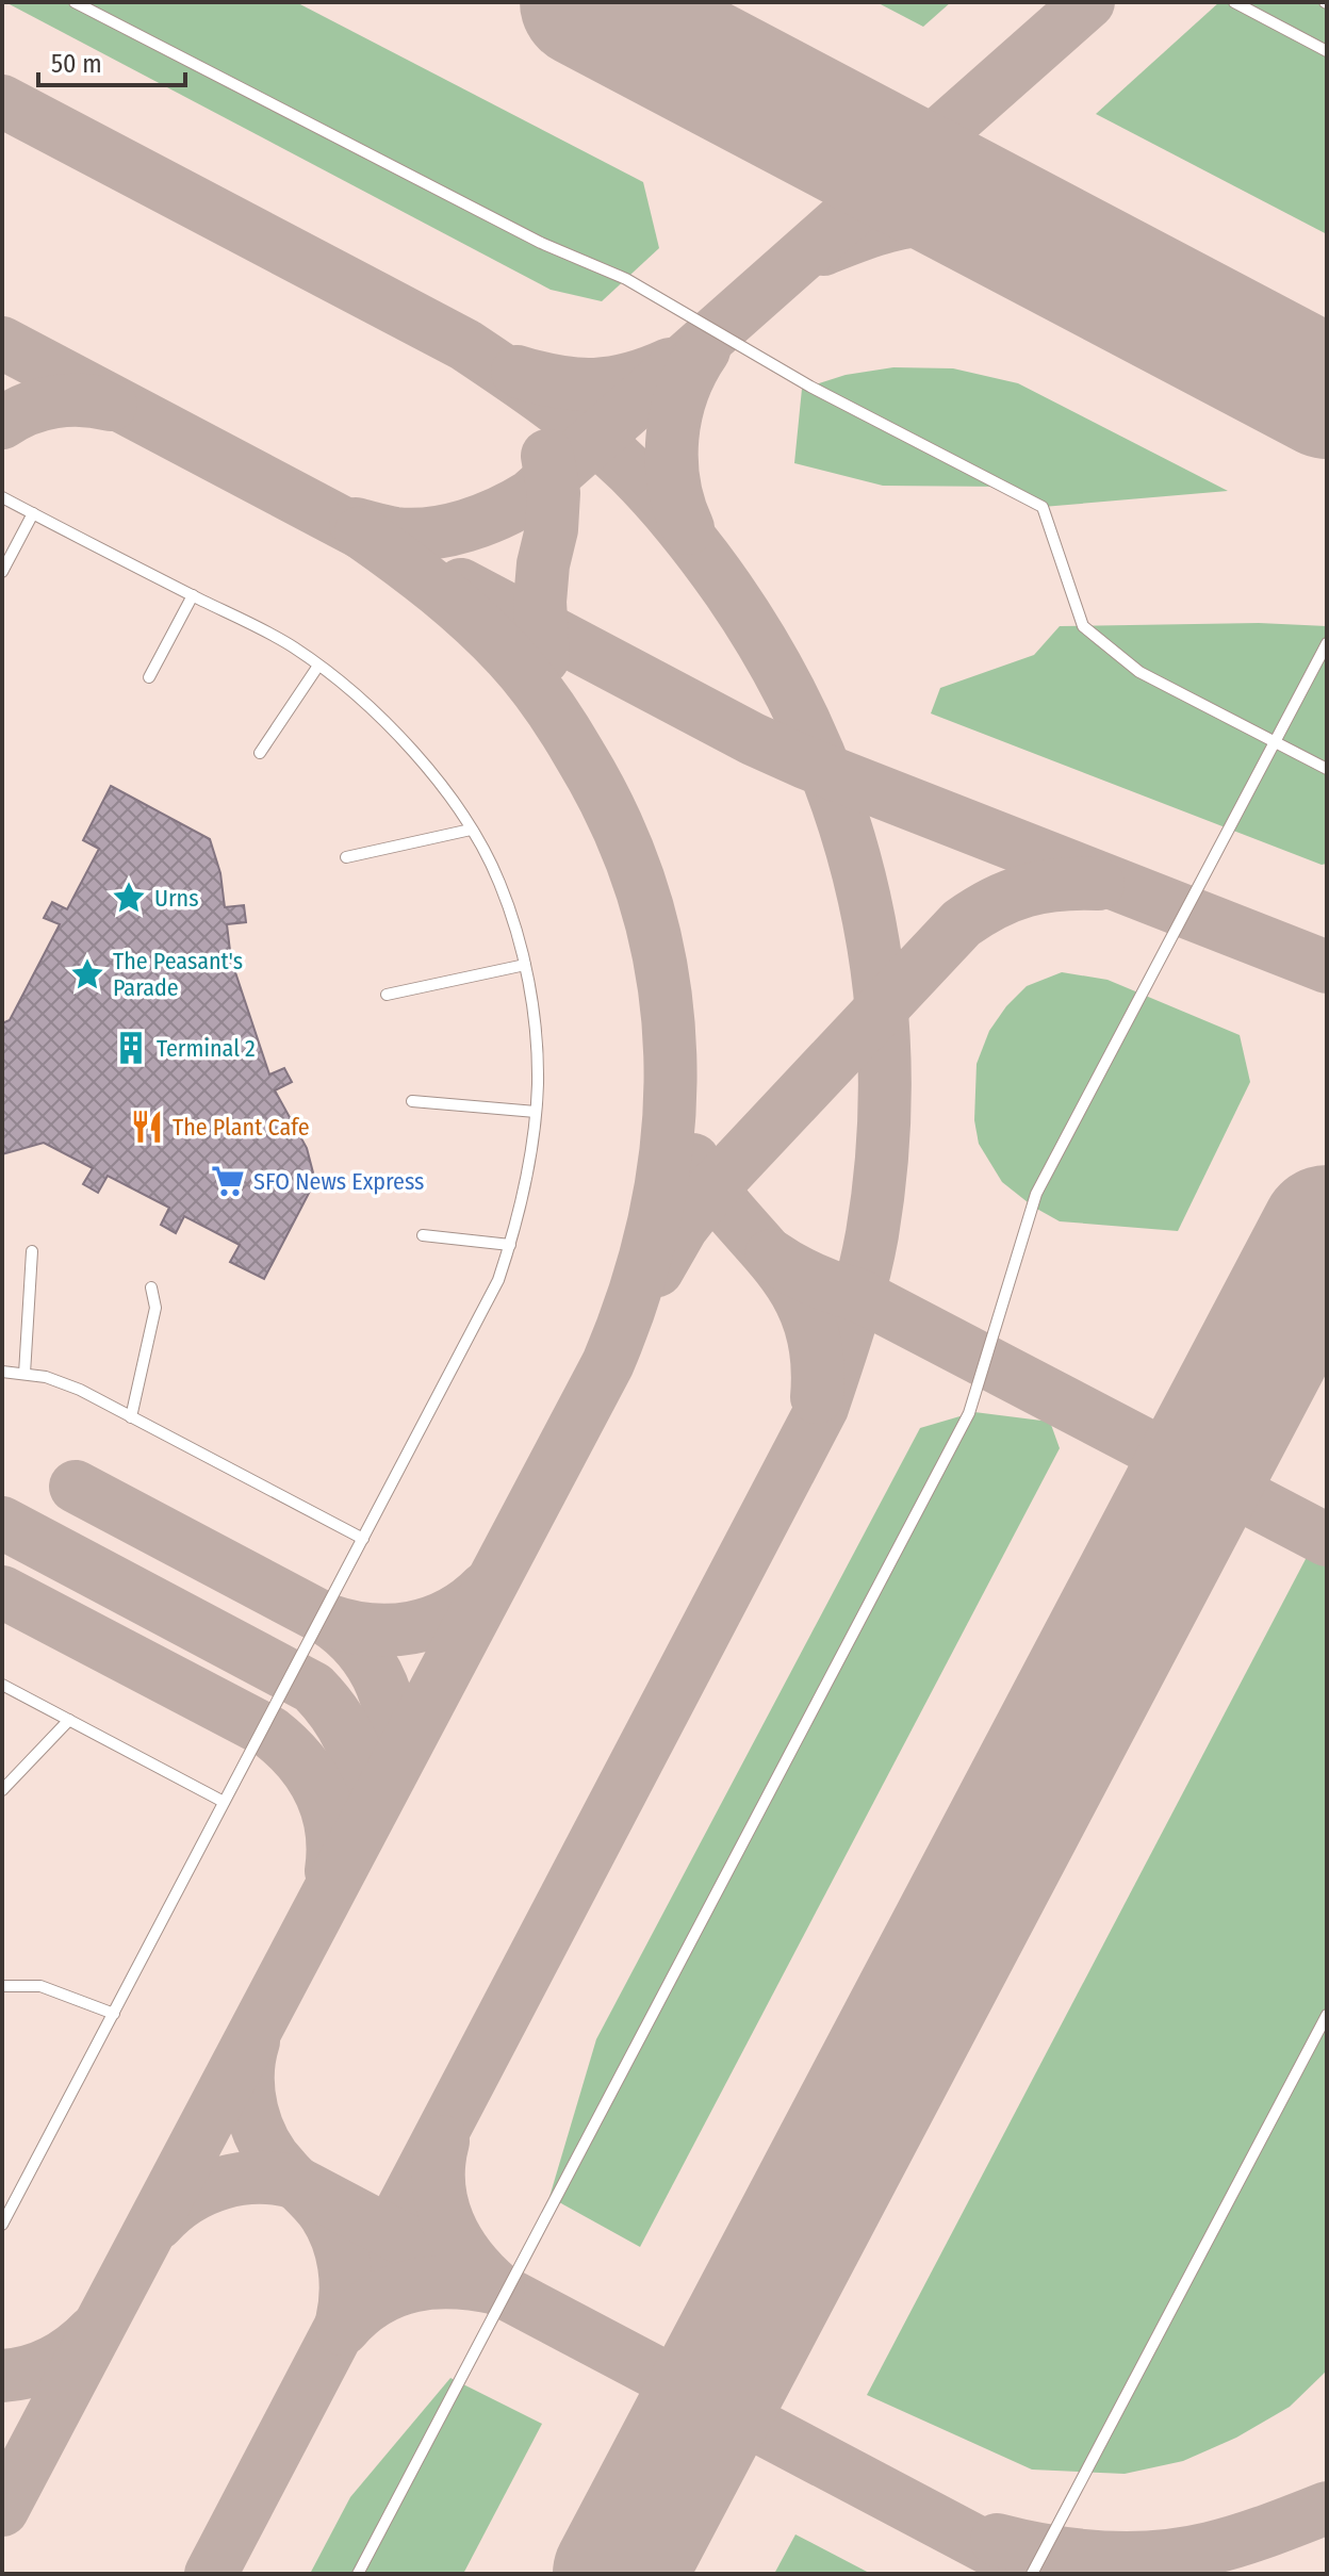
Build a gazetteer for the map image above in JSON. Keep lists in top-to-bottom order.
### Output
{
  "places": {
    "place": ["Urns", "The Peasant's Parade"],
    "building": ["Terminal 2"],
    "restaurant": ["The Plant Cafe"],
    "supermarket": ["SFO News Express"]
  },
  "scale_bar": "50 m"
}
